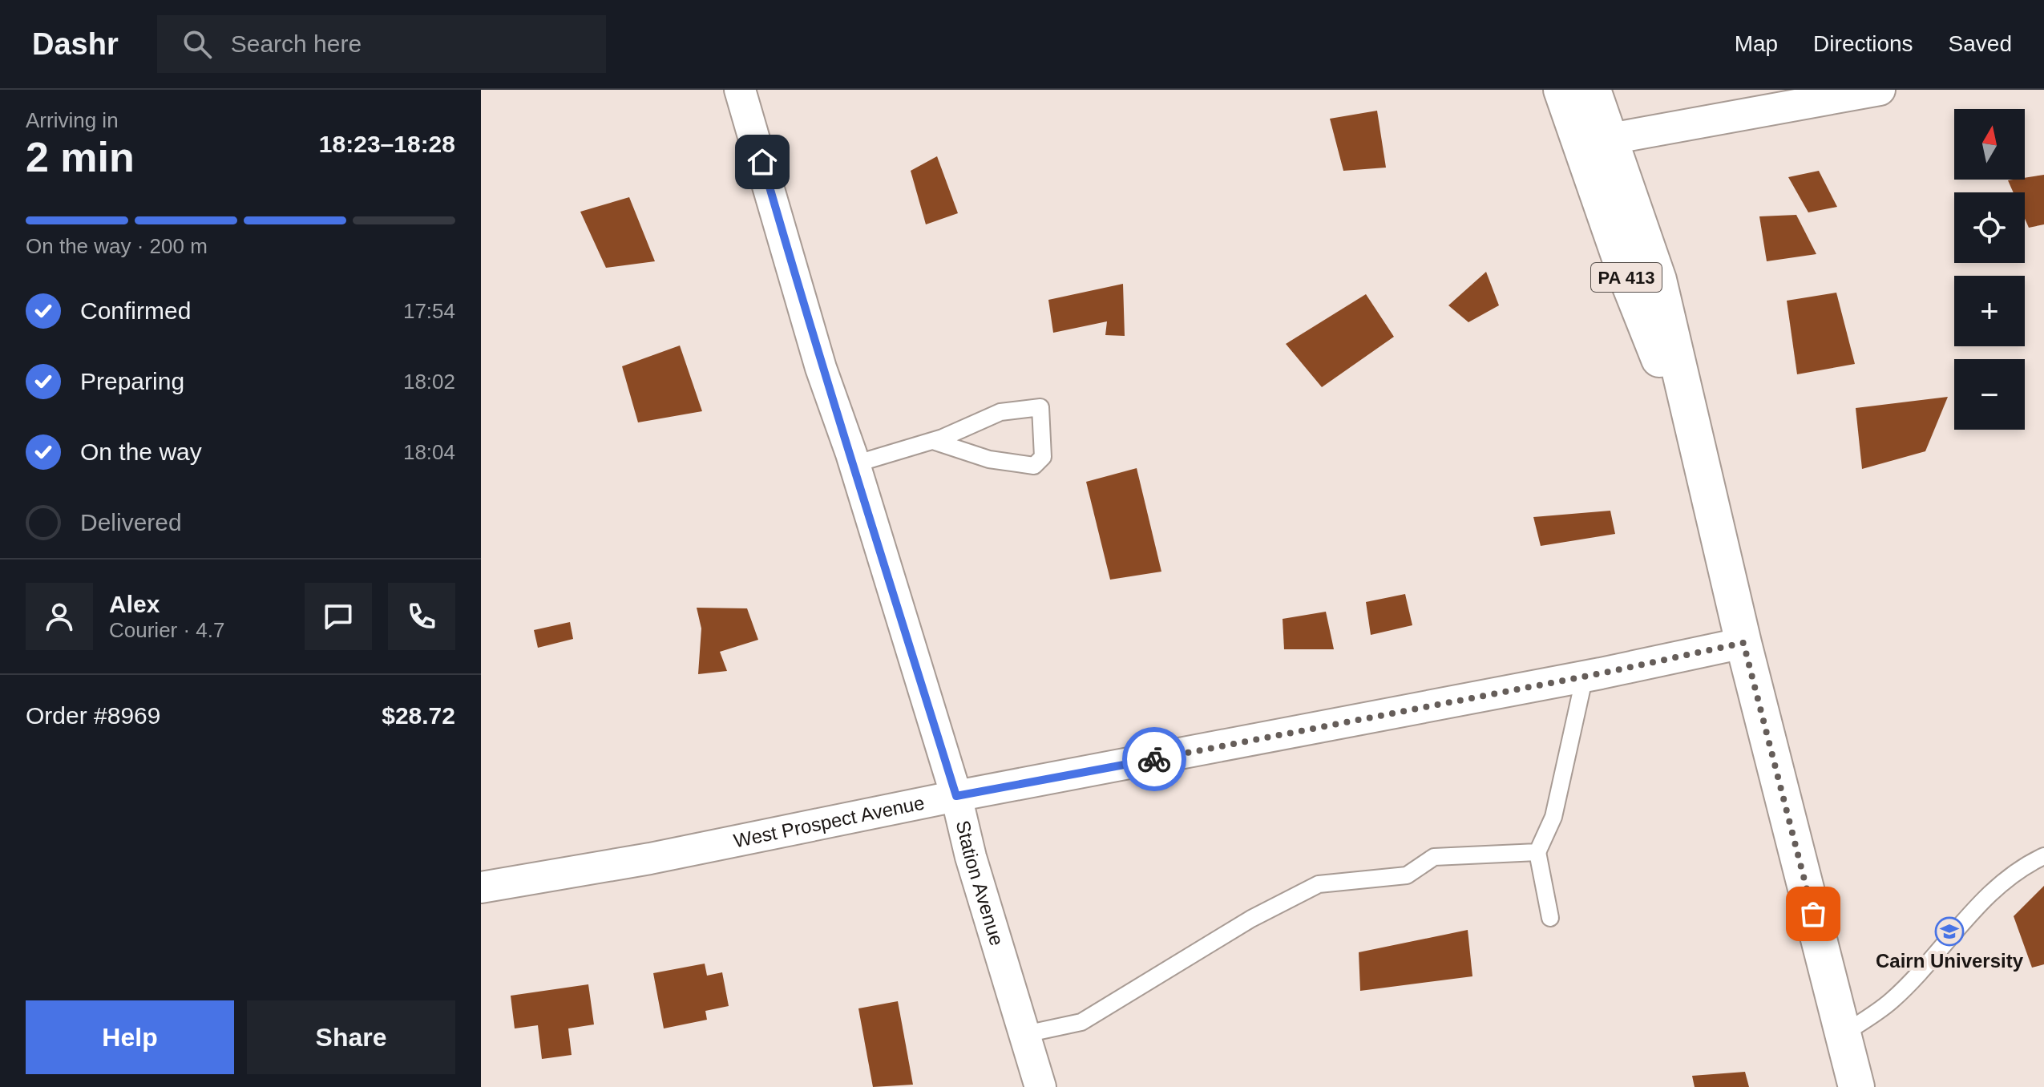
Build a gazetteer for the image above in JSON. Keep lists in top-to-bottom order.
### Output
{
  "streets": {
    "main road": ["PA 413"],
    "street": ["West Prospect Avenue", "Station Avenue"]
  },
  "crossings": [
    ["PA 413", "West Prospect Avenue"],
    ["West Prospect Avenue", "Station Avenue"]
  ],
  "places": {
    "school or university": ["Cairn University"]
  },
  "north": "top",
  "page": {
    "header": "Dashr",
    "search": "Search here",
    "nav": ["Map", "Directions", "Saved"],
    "heading": ["2 min", "Arriving in", "18:23–18:28"],
    "panel": [
      "Alex",
      "Courier · 4.7",
      "Order #8969",
      "$28.72"
    ],
    "map_buttons": ["+", "−"],
    "bar": "On the way · 200 m",
    "list": [
      ["Confirmed", "17:54"],
      ["Preparing", "18:02"],
      ["On the way", "18:04"],
      "Delivered"
    ],
    "buttons": ["Help", "Share"]
  }
}
